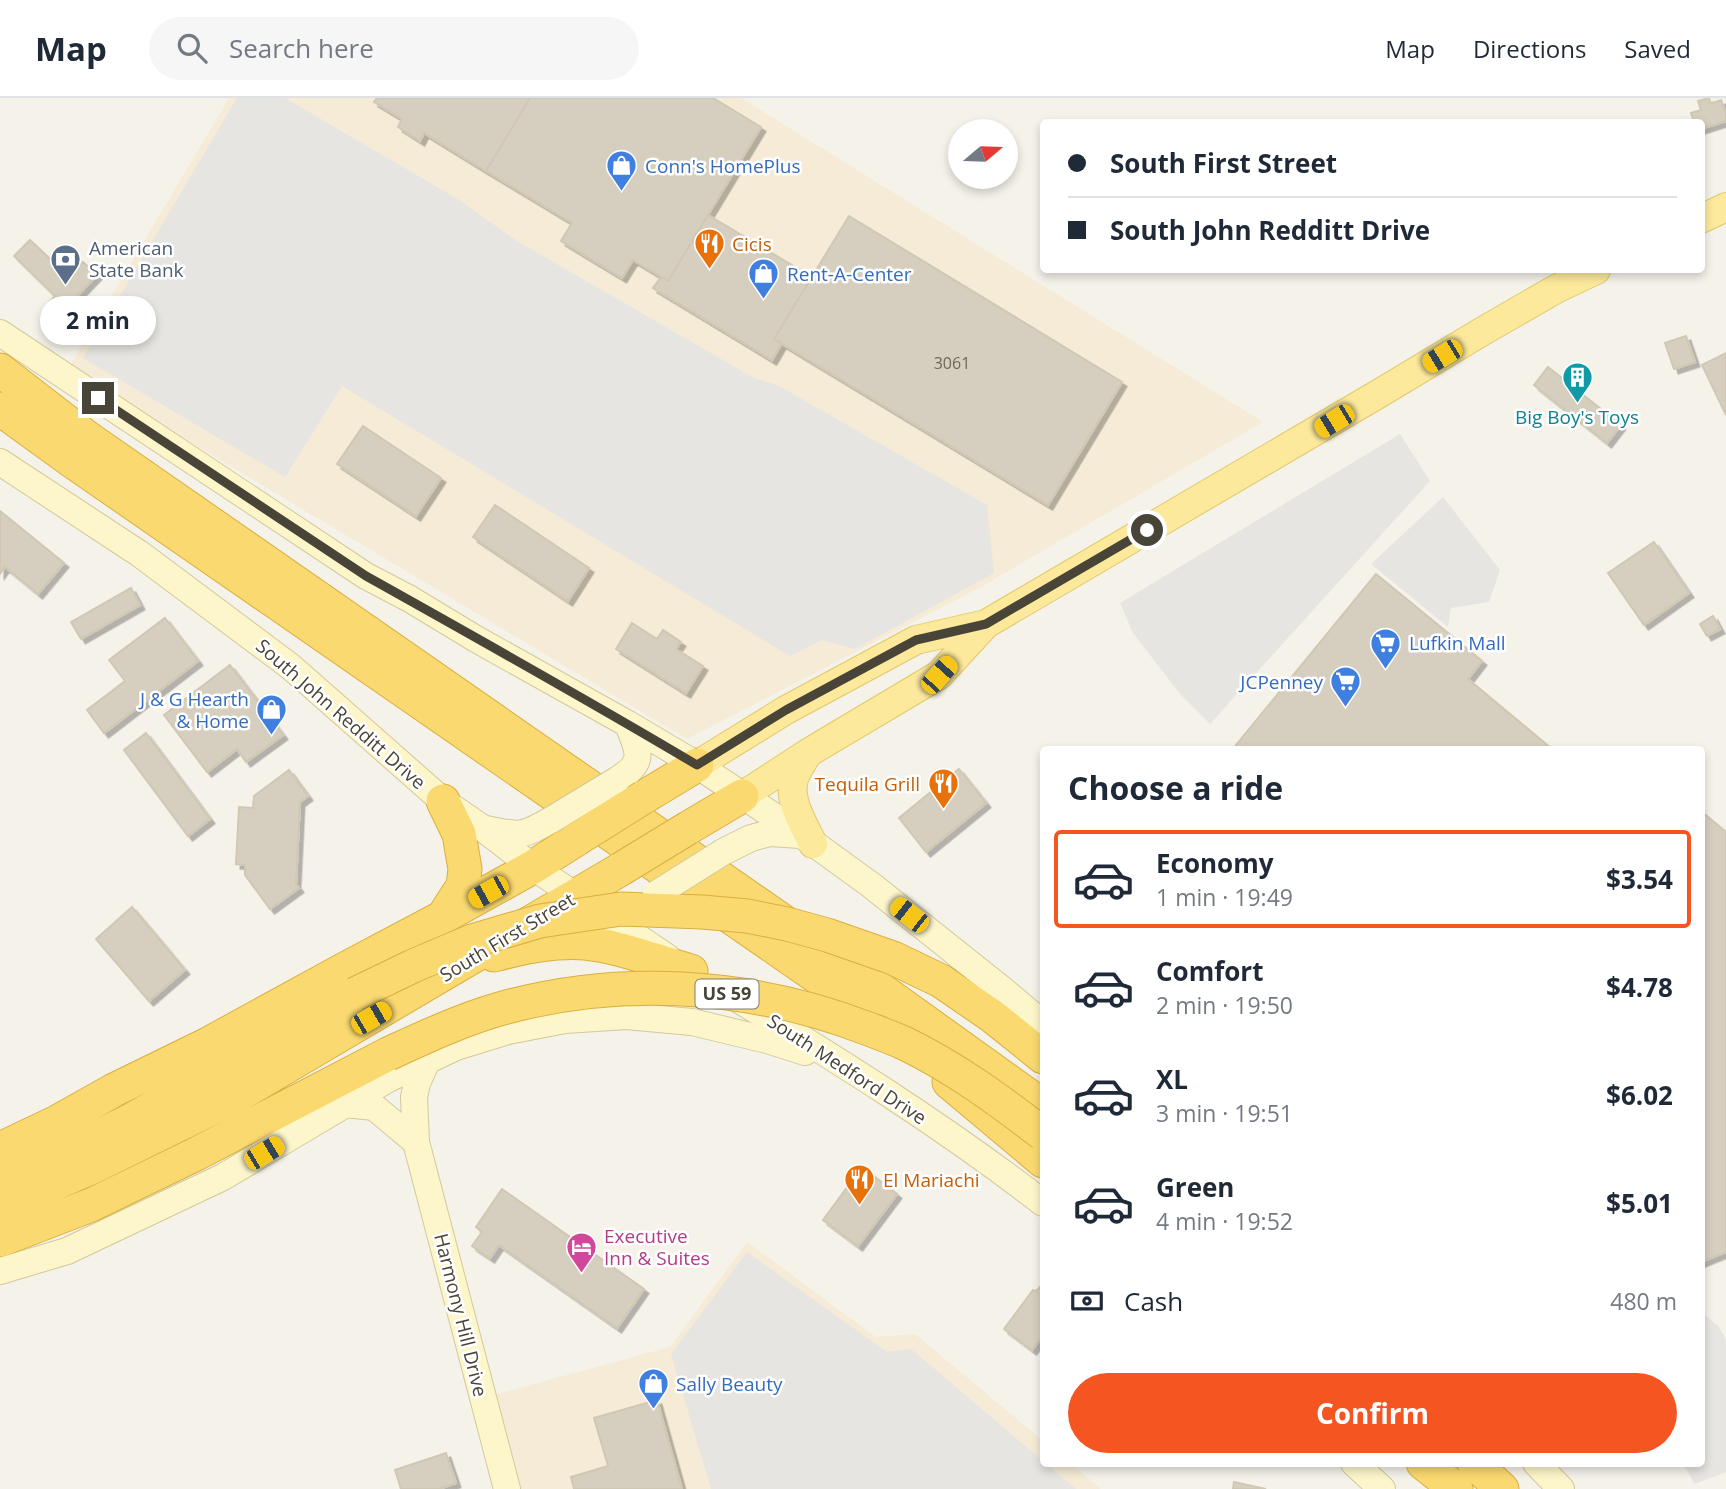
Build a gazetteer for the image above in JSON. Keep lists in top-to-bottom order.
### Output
{
  "streets": {
    "highway": ["South First Street", "US 59"],
    "main road": ["South John Redditt Drive", "South Medford Drive", "Harmony Hill Drive"]
  },
  "crossings": [
    ["South John Redditt Drive", "South First Street"],
    ["South John Redditt Drive", "South Medford Drive"],
    ["South First Street", "South Medford Drive"]
  ],
  "places": {
    "shop": [
      "Conn's HomePlus",
      "Rent-A-Center",
      "J & G Hearth & Home",
      "Sally Beauty"
    ],
    "restaurant": ["Cicis", "Tequila Grill", "El Mariachi"],
    "bank": ["American State Bank"],
    "building": ["Big Boy's Toys"],
    "supermarket": ["Lufkin Mall", "JCPenney"],
    "hotel": ["Executive Inn & Suites"]
  },
  "house_numbers": ["3061"],
  "north": "right",
  "page": {
    "header": "Map",
    "search": "Search here",
    "nav": ["Map", "Directions", "Saved"],
    "banner": ["South First Street", "South John Redditt Drive"],
    "bubble": "2 min",
    "heading": "Choose a ride",
    "list": [
      {
        "name": "Economy",
        "note": "1 min · 19:49",
        "value": "$3.54"
      },
      {
        "name": "Comfort",
        "note": "2 min · 19:50",
        "value": "$4.78"
      },
      {
        "name": "XL",
        "note": "3 min · 19:51",
        "value": "$6.02"
      },
      {
        "name": "Green",
        "note": "4 min · 19:52",
        "value": "$5.01"
      }
    ],
    "pay": ["Cash", "480 m"],
    "buttons": "Confirm"
  }
}
